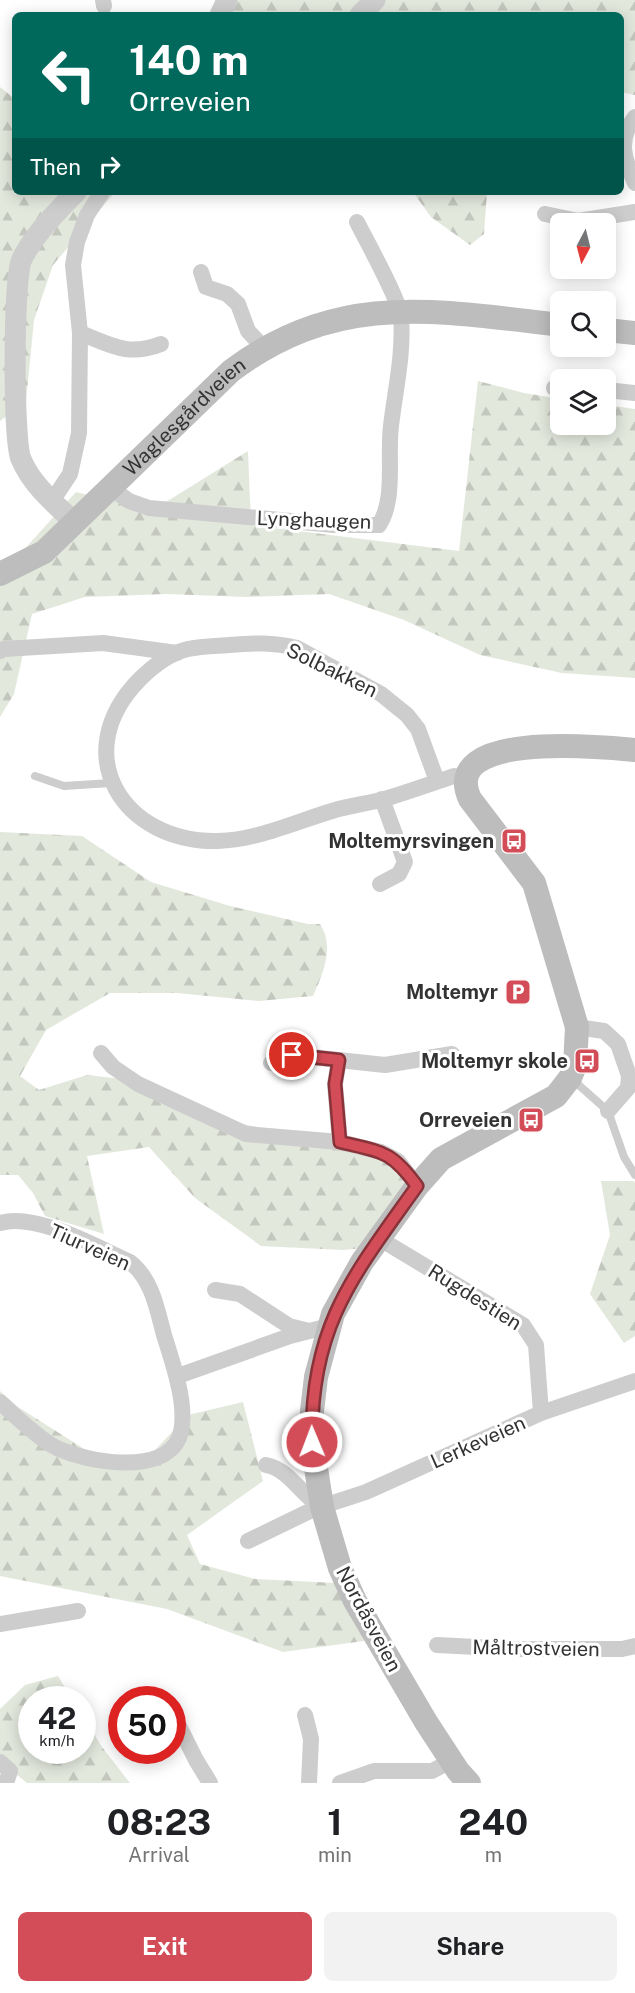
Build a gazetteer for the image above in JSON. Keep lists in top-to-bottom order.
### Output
{
  "streets": {
    "main road": ["Waglesgårdveien", "Nordåsveien"],
    "street": [
      "Lynghaugen",
      "Solbakken",
      "Tiurveien",
      "Rugdestien",
      "Lerkeveien",
      "Måltrostveien"
    ]
  },
  "crossings": [
    ["Waglesgårdveien", "Lynghaugen"],
    ["Rugdestien", "Lerkeveien"],
    ["Rugdestien", "Nordåsveien"],
    ["Lerkeveien", "Nordåsveien"]
  ],
  "places": {
    "bus stop": ["Moltemyrsvingen", "Moltemyr skole", "Orreveien"],
    "parking": ["Moltemyr"]
  },
  "north": "bottom",
  "page": {
    "turn": ["140 m", "Orreveien"],
    "then": "Then",
    "speed": "42 km/h",
    "limit": "50",
    "eta": [
      "08:23",
      "Arrival",
      "1",
      "min",
      "240",
      "m"
    ],
    "buttons": ["Exit", "Share"]
  }
}
